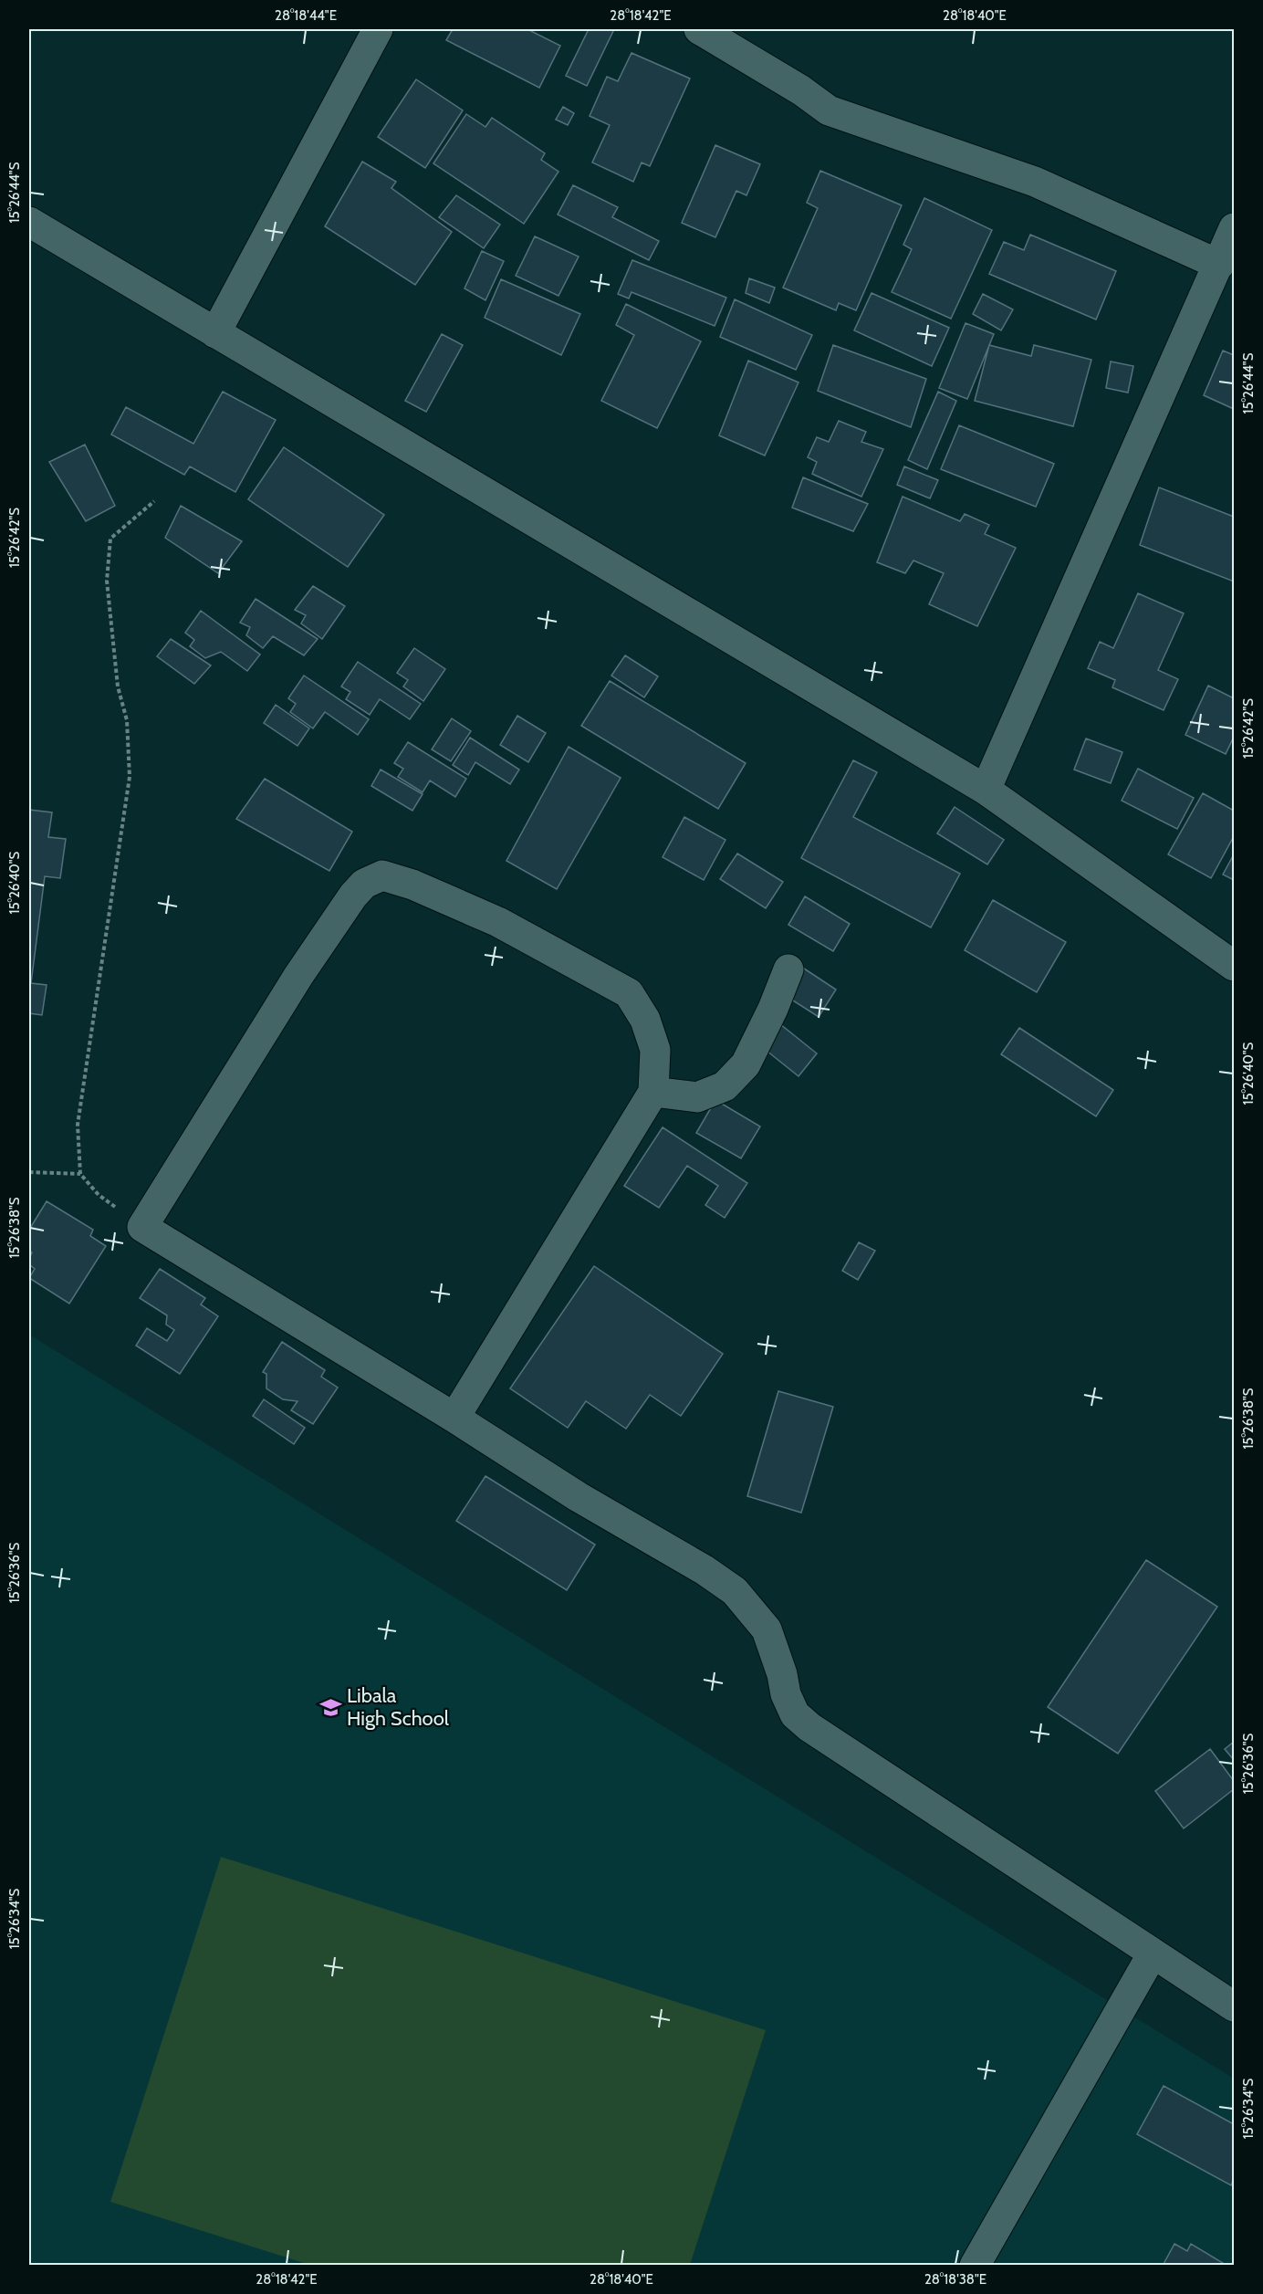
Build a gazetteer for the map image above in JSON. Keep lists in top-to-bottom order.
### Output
{
  "places": {
    "school or university": ["Libala High School"]
  },
  "coordinates": [
    "28°18'44\"E",
    "28°18'42\"E",
    "28°18'40\"E",
    "15°26'44\"S",
    "15°26'42\"S",
    "15°26'40\"S",
    "15°26'38\"S",
    "15°26'36\"S",
    "15°26'34\"S",
    "28°18'38\"E"
  ]
}
